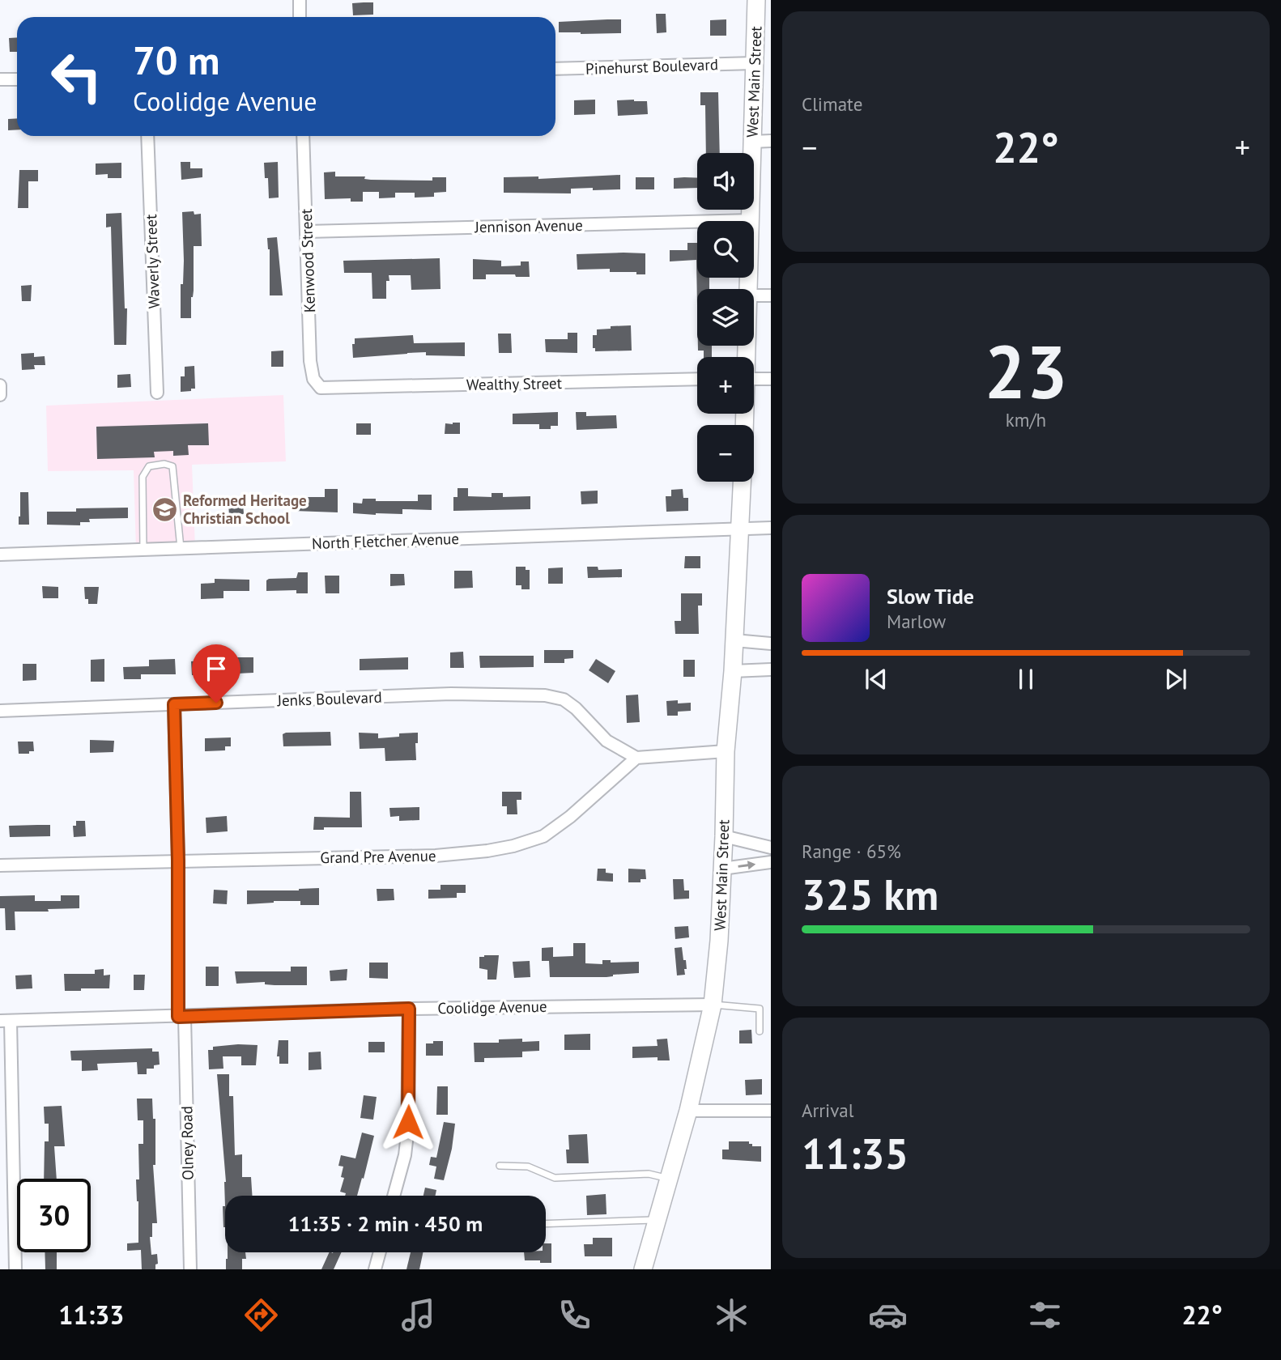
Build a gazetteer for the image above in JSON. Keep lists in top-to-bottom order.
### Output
{
  "streets": {
    "main road": ["West Main Street"],
    "street": [
      "Pinehurst Boulevard",
      "Jennison Avenue",
      "Kenwood Street",
      "Waverly Street",
      "Wealthy Street",
      "North Fletcher Avenue",
      "Jenks Boulevard",
      "Grand Pre Avenue",
      "Coolidge Avenue",
      "Olney Road"
    ]
  },
  "crossings": [
    ["Pinehurst Boulevard", "West Main Street"],
    ["West Main Street", "Jennison Avenue"],
    ["West Main Street", "North Fletcher Avenue"],
    ["West Main Street", "Coolidge Avenue"],
    ["Jennison Avenue", "Kenwood Street"],
    ["Kenwood Street", "Wealthy Street"],
    ["Jenks Boulevard", "Grand Pre Avenue"],
    ["Jenks Boulevard", "Olney Road"],
    ["Grand Pre Avenue", "Olney Road"],
    ["Coolidge Avenue", "Olney Road"]
  ],
  "places": {
    "school or university": ["Reformed Heritage Christian School"]
  },
  "page": {
    "tile": [
      "Climate",
      ["23", "km/h"],
      ["Range · 65%", "325 km"],
      ["Arrival", "11:35"]
    ],
    "turn": ["70 m", "Coolidge Avenue"],
    "heat": ["−", "22°", "+"],
    "map_buttons": ["+", "−"],
    "song": ["Slow Tide", "Marlow"],
    "limit": "30",
    "trip": "11:35 · 2 min · 450 m",
    "tabs": ["11:33", "22°"]
  }
}
